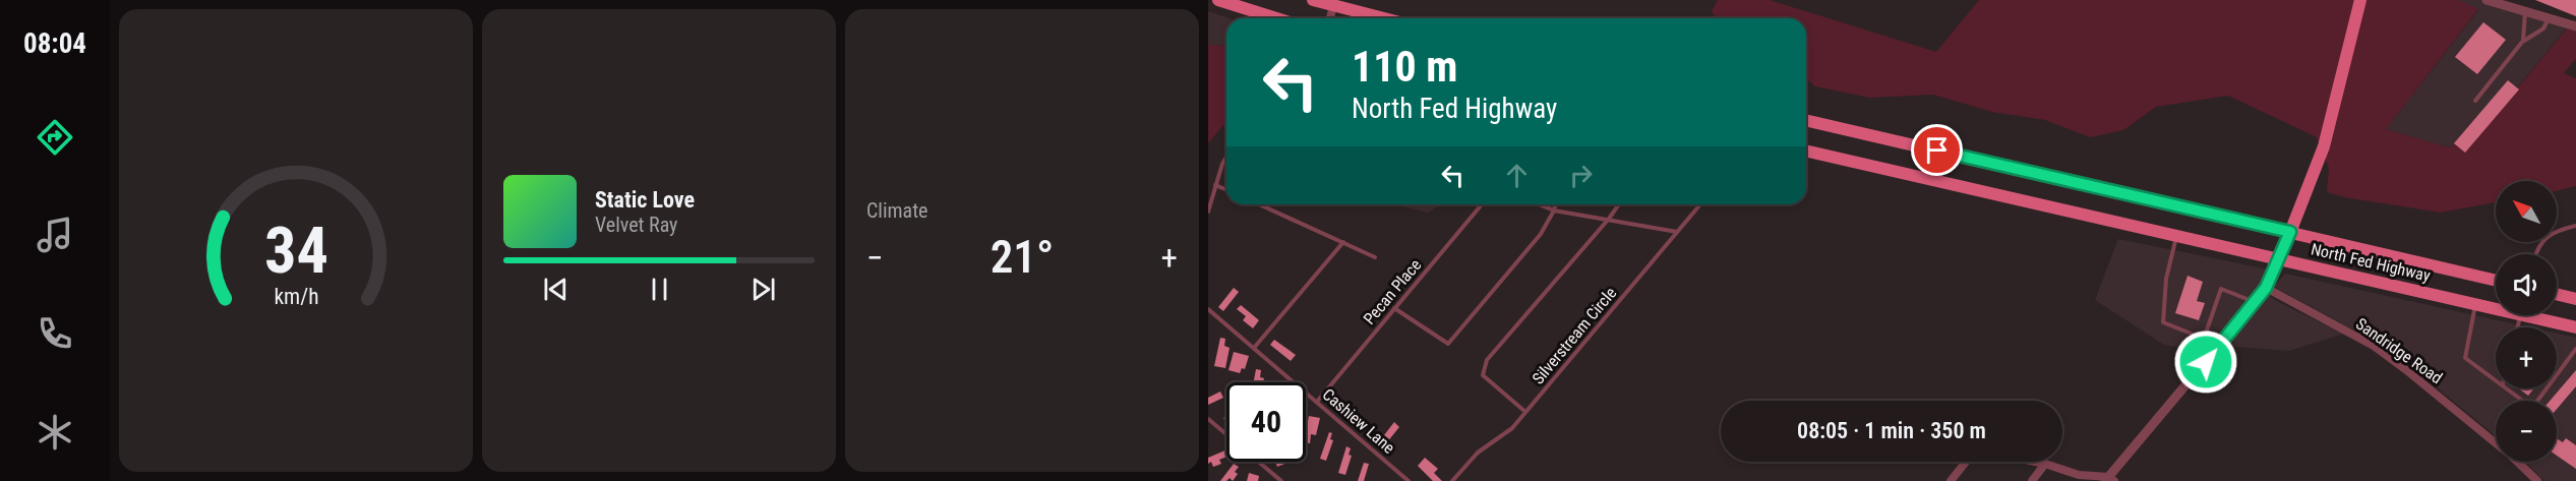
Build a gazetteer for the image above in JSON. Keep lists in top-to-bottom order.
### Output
{
  "streets": {
    "main road": ["North Fed Highway"],
    "street": ["Sandridge Road"],
    "lane": ["Pecan Place", "Silverstream Circle", "Cashiew Lane"]
  },
  "crossings": [
    ["Pecan Place", "Cashiew Lane"]
  ],
  "north": "top left",
  "page": {
    "tabs": "08:04",
    "tile": "Climate",
    "turn": ["110 m", "North Fed Highway"],
    "song": ["Static Love", "Velvet Ray"],
    "map_buttons": ["+", "−"],
    "heat": ["−", "21°", "+"],
    "limit": "40",
    "trip": "08:05 · 1 min · 350 m",
    "gauge": ["34", "km/h"]
  }
}
